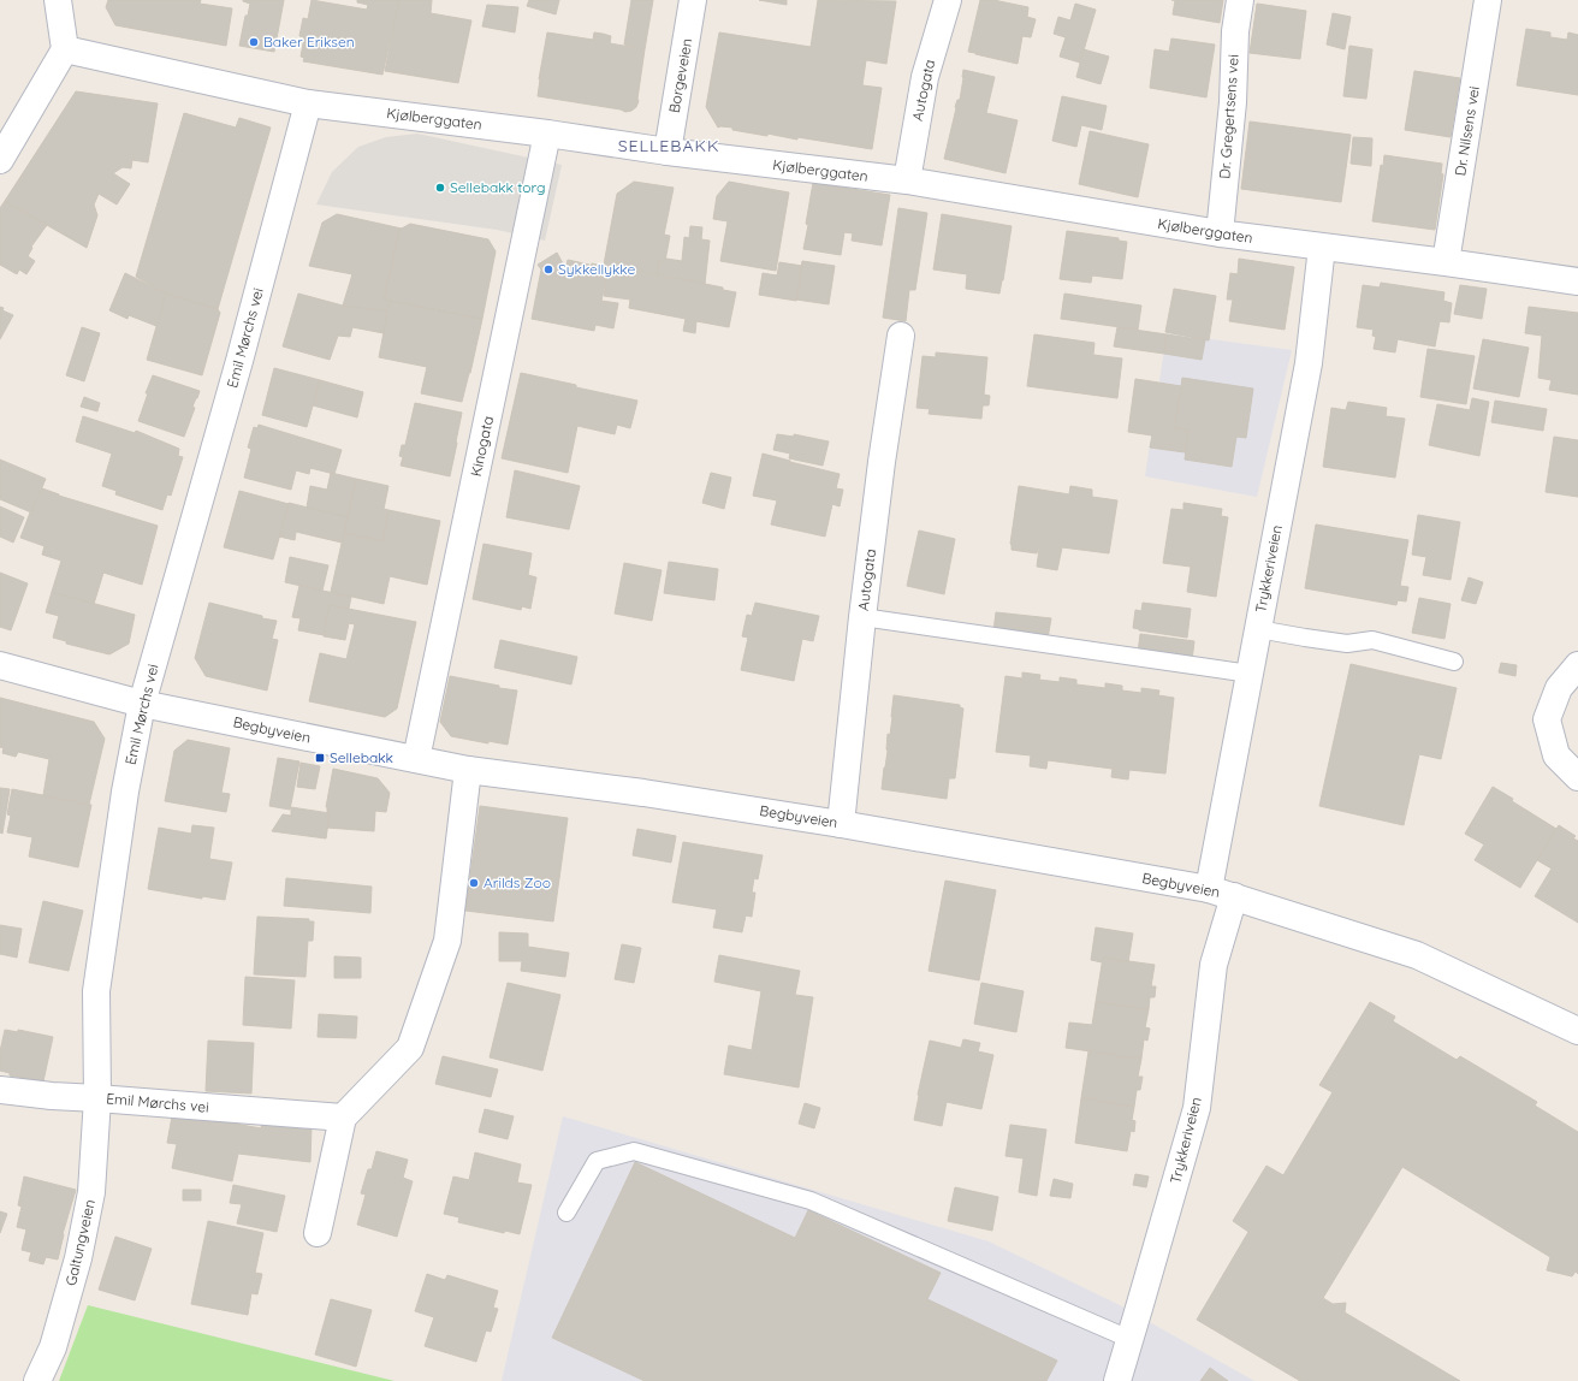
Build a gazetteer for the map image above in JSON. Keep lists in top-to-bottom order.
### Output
{
  "streets": {
    "street": [
      "Borgeveien",
      "Autogata",
      "Dr. Gregertsens vei",
      "Kjølberggaten",
      "Dr. Nilsens vei",
      "Emil Mørchs vei",
      "Kinogata",
      "Trykkeriveien",
      "Begbyveien",
      "Galtungveien"
    ]
  },
  "crossings": [
    ["Borgeveien", "Kjølberggaten"],
    ["Autogata", "Kjølberggaten"],
    ["Autogata", "Begbyveien"],
    ["Dr. Gregertsens vei", "Kjølberggaten"],
    ["Kjølberggaten", "Dr. Nilsens vei"],
    ["Kjølberggaten", "Emil Mørchs vei"],
    ["Kjølberggaten", "Kinogata"],
    ["Kjølberggaten", "Trykkeriveien"],
    ["Emil Mørchs vei", "Begbyveien"],
    ["Emil Mørchs vei", "Galtungveien"],
    ["Kinogata", "Begbyveien"],
    ["Trykkeriveien", "Begbyveien"]
  ],
  "districts": ["SELLEBAKK"],
  "places": {
    "other": [
      "Baker Eriksen",
      "Sellebakk torg",
      "Sykkellykke",
      "Arilds Zoo"
    ],
    "transit": ["Sellebakk"]
  }
}
